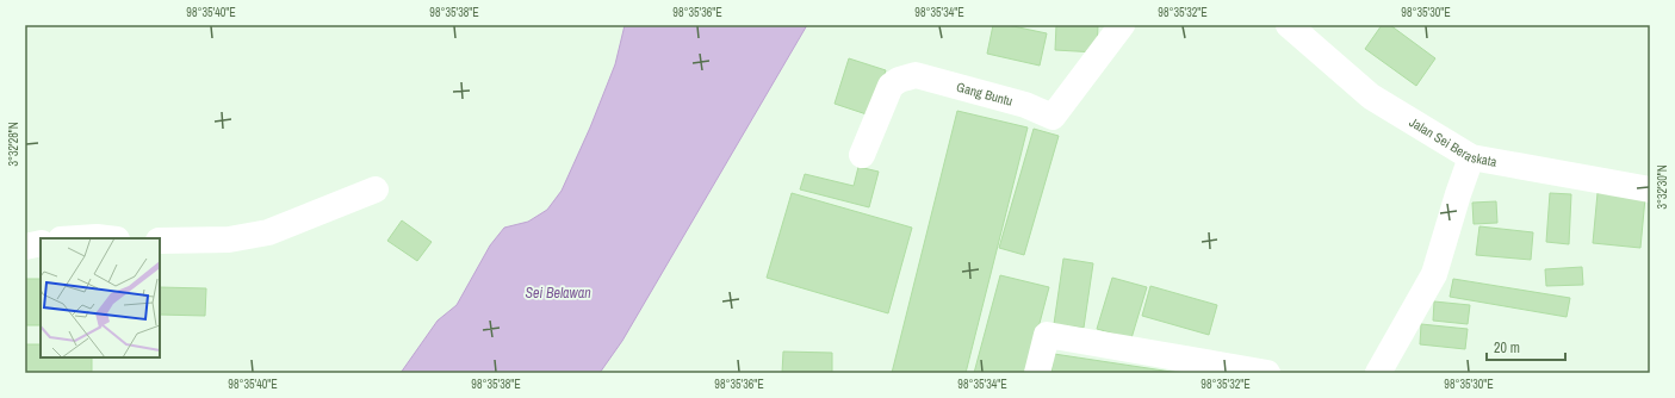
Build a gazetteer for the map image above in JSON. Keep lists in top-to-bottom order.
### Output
{
  "streets": {
    "street": ["Gang Buntu", "Jalan Sei Beraskata"]
  },
  "water": ["Sei Belawan"],
  "scale_bar": "20 m",
  "coordinates": [
    "98°35'40\"E",
    "98°35'38\"E",
    "98°35'36\"E",
    "98°35'34\"E",
    "98°35'32\"E",
    "98°35'30\"E",
    "3°32'28\"N",
    "3°32'30\"N"
  ]
}
